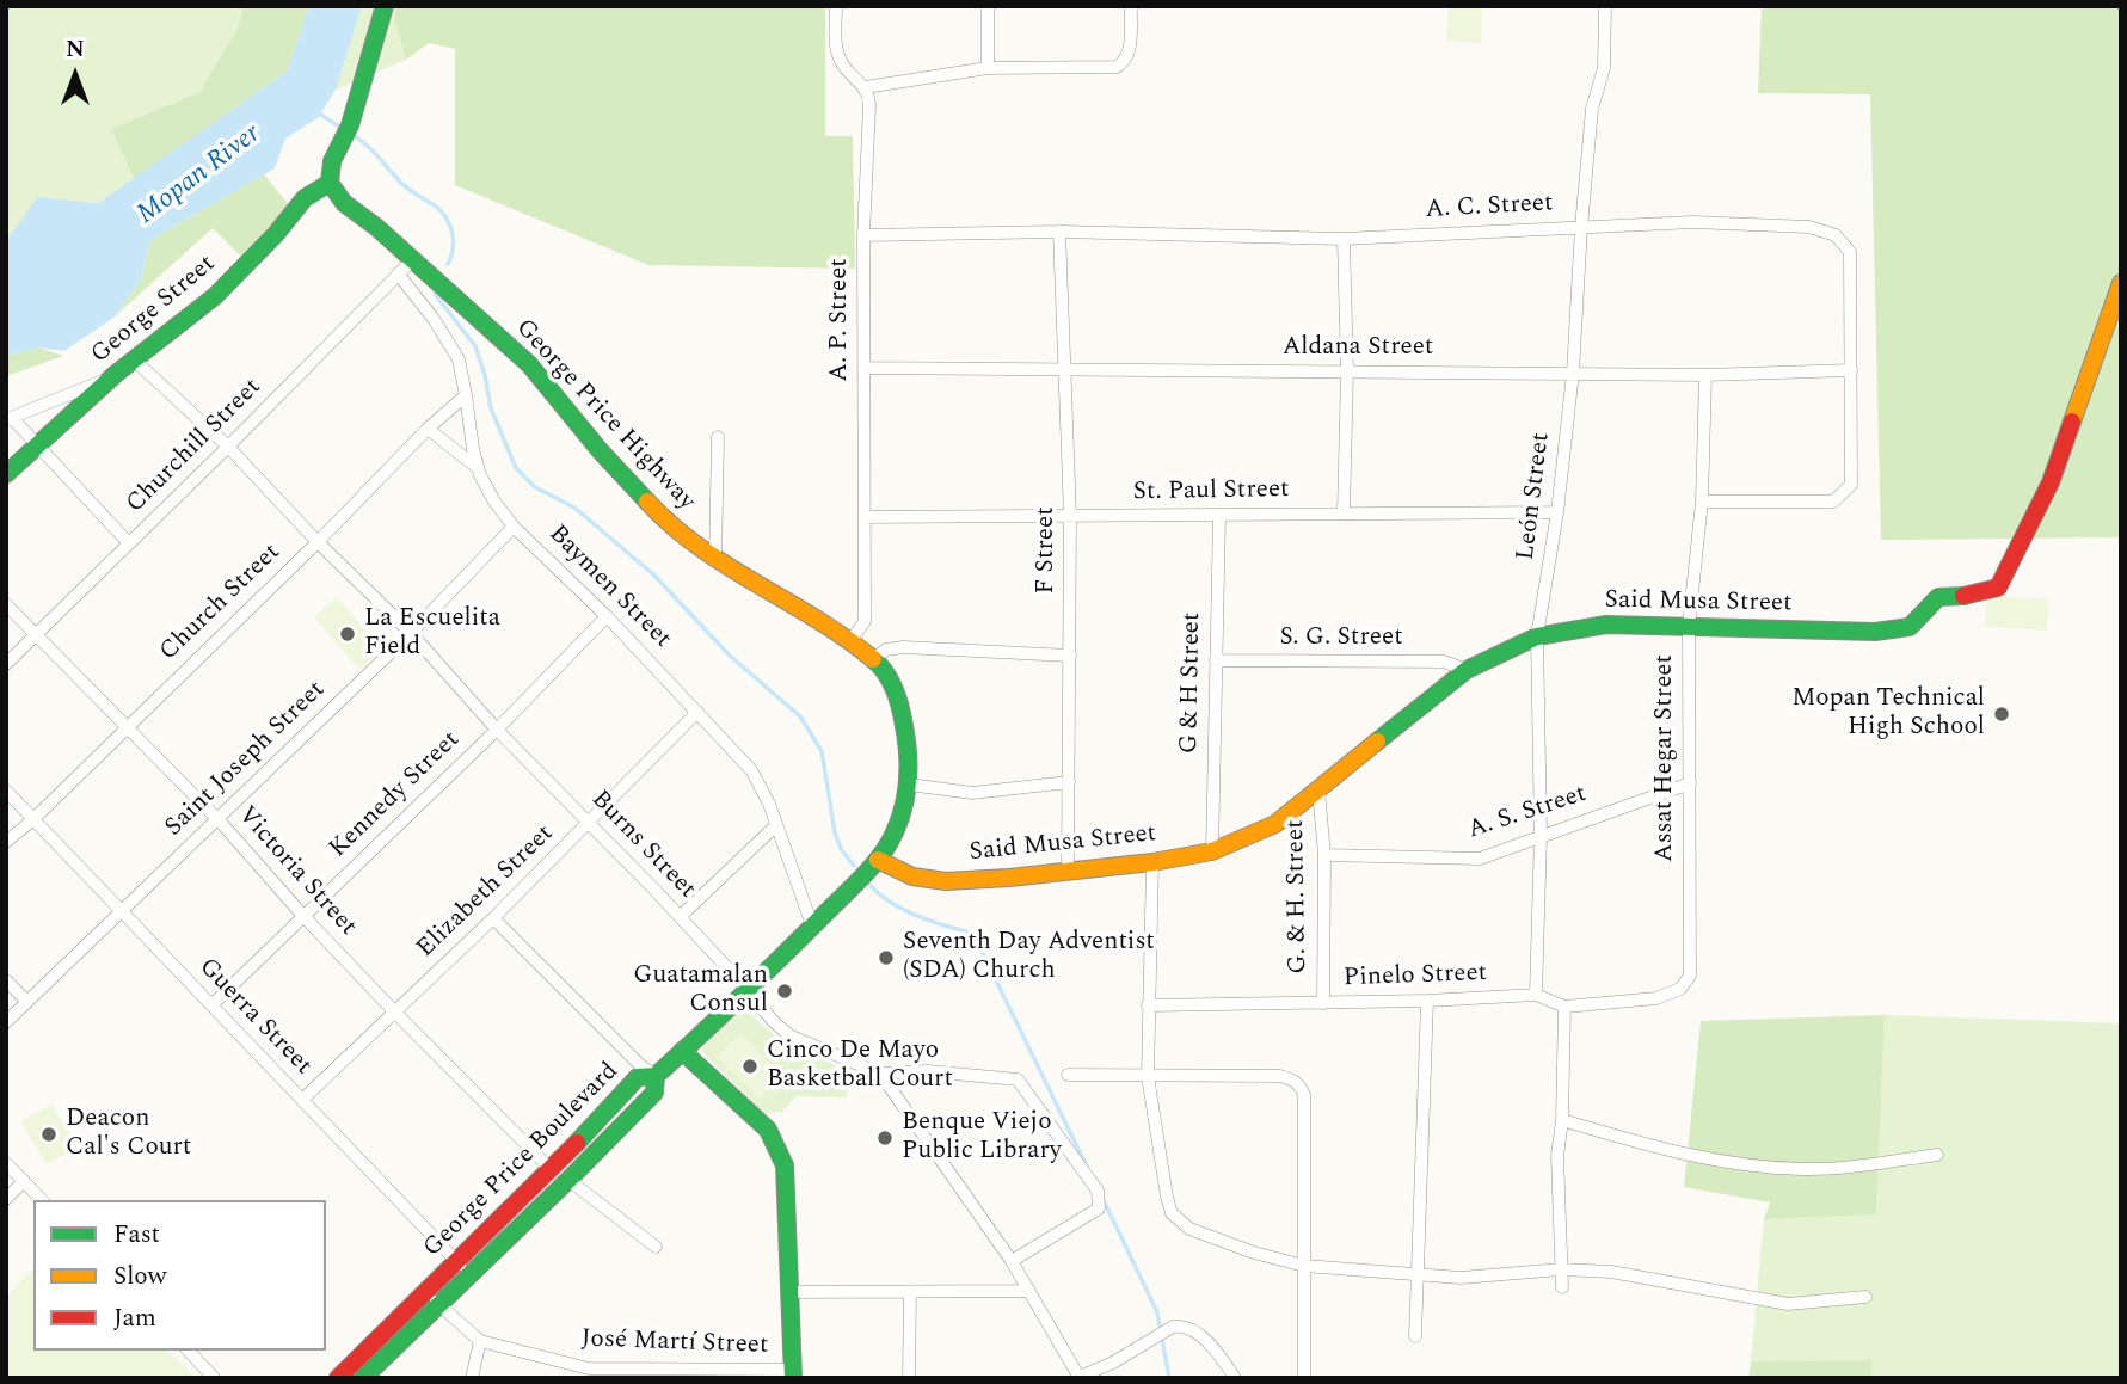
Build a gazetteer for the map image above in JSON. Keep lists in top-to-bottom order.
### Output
{
  "streets": {
    "main road": [
      "George Street",
      "George Price Highway",
      "Said Musa Street",
      "George Price Boulevard"
    ],
    "street": [
      "A. C. Street",
      "A. P. Street",
      "Aldana Street",
      "Churchill Street",
      "St. Paul Street",
      "León Street",
      "F Street",
      "Baymen Street",
      "Church Street",
      "S. G. Street",
      "G & H Street",
      "Assat Hegar Street",
      "Saint Joseph Street",
      "Kennedy Street",
      "A. S. Street",
      "Burns Street",
      "Victoria Street",
      "Elizabeth Street",
      "G. & H. Street",
      "Pinelo Street",
      "Guerra Street",
      "José Martí Street"
    ]
  },
  "crossings": [
    ["A. C. Street", "A. P. Street"],
    ["A. C. Street", "Aldana Street"],
    ["A. C. Street", "León Street"],
    ["A. C. Street", "F Street"],
    ["A. C. Street", "Assat Hegar Street"],
    ["George Street", "George Price Highway"],
    ["George Street", "Burns Street"],
    ["A. P. Street", "Aldana Street"],
    ["A. P. Street", "George Price Highway"],
    ["A. P. Street", "St. Paul Street"],
    ["Aldana Street", "León Street"],
    ["Aldana Street", "F Street"],
    ["Aldana Street", "Assat Hegar Street"],
    ["George Price Highway", "Churchill Street"],
    ["George Price Highway", "Baymen Street"],
    ["George Price Highway", "Said Musa Street"],
    ["George Price Highway", "Burns Street"],
    ["George Price Highway", "George Price Boulevard"],
    ["Churchill Street", "Baymen Street"],
    ["Churchill Street", "Burns Street"],
    ["Churchill Street", "Victoria Street"],
    ["St. Paul Street", "León Street"],
    ["St. Paul Street", "F Street"],
    ["St. Paul Street", "G & H Street"],
    ["León Street", "Said Musa Street"],
    ["León Street", "A. S. Street"],
    ["León Street", "Pinelo Street"],
    ["F Street", "Said Musa Street"],
    ["Baymen Street", "Church Street"],
    ["Baymen Street", "Saint Joseph Street"],
    ["Baymen Street", "Kennedy Street"],
    ["Baymen Street", "Elizabeth Street"],
    ["Church Street", "Burns Street"],
    ["Church Street", "Victoria Street"],
    ["Church Street", "Guerra Street"],
    ["Said Musa Street", "S. G. Street"],
    ["Said Musa Street", "G & H Street"],
    ["Said Musa Street", "Assat Hegar Street"],
    ["Said Musa Street", "G. & H. Street"],
    ["S. G. Street", "G & H Street"],
    ["Assat Hegar Street", "A. S. Street"],
    ["Assat Hegar Street", "Pinelo Street"],
    ["Saint Joseph Street", "Burns Street"],
    ["Saint Joseph Street", "Victoria Street"],
    ["Saint Joseph Street", "Guerra Street"],
    ["Kennedy Street", "Burns Street"],
    ["Kennedy Street", "Victoria Street"],
    ["Kennedy Street", "Guerra Street"],
    ["A. S. Street", "G. & H. Street"],
    ["Burns Street", "Elizabeth Street"],
    ["Victoria Street", "Elizabeth Street"],
    ["Victoria Street", "George Price Boulevard"],
    ["Elizabeth Street", "Guerra Street"],
    ["G. & H. Street", "Pinelo Street"],
    ["Guerra Street", "George Price Boulevard"],
    ["George Price Boulevard", "José Martí Street"]
  ],
  "water": ["Mopan River"],
  "places": [
    "La Escuelita Field",
    "Mopan Technical High School",
    "Seventh Day Adventist (SDA) Church",
    "Guatamalan Consul",
    "Cinco De Mayo Basketball Court",
    "Deacon Cal's Court",
    "Benque Viejo Public Library"
  ],
  "legend": ["Fast", "Slow", "Jam"],
  "north": "top"
}
